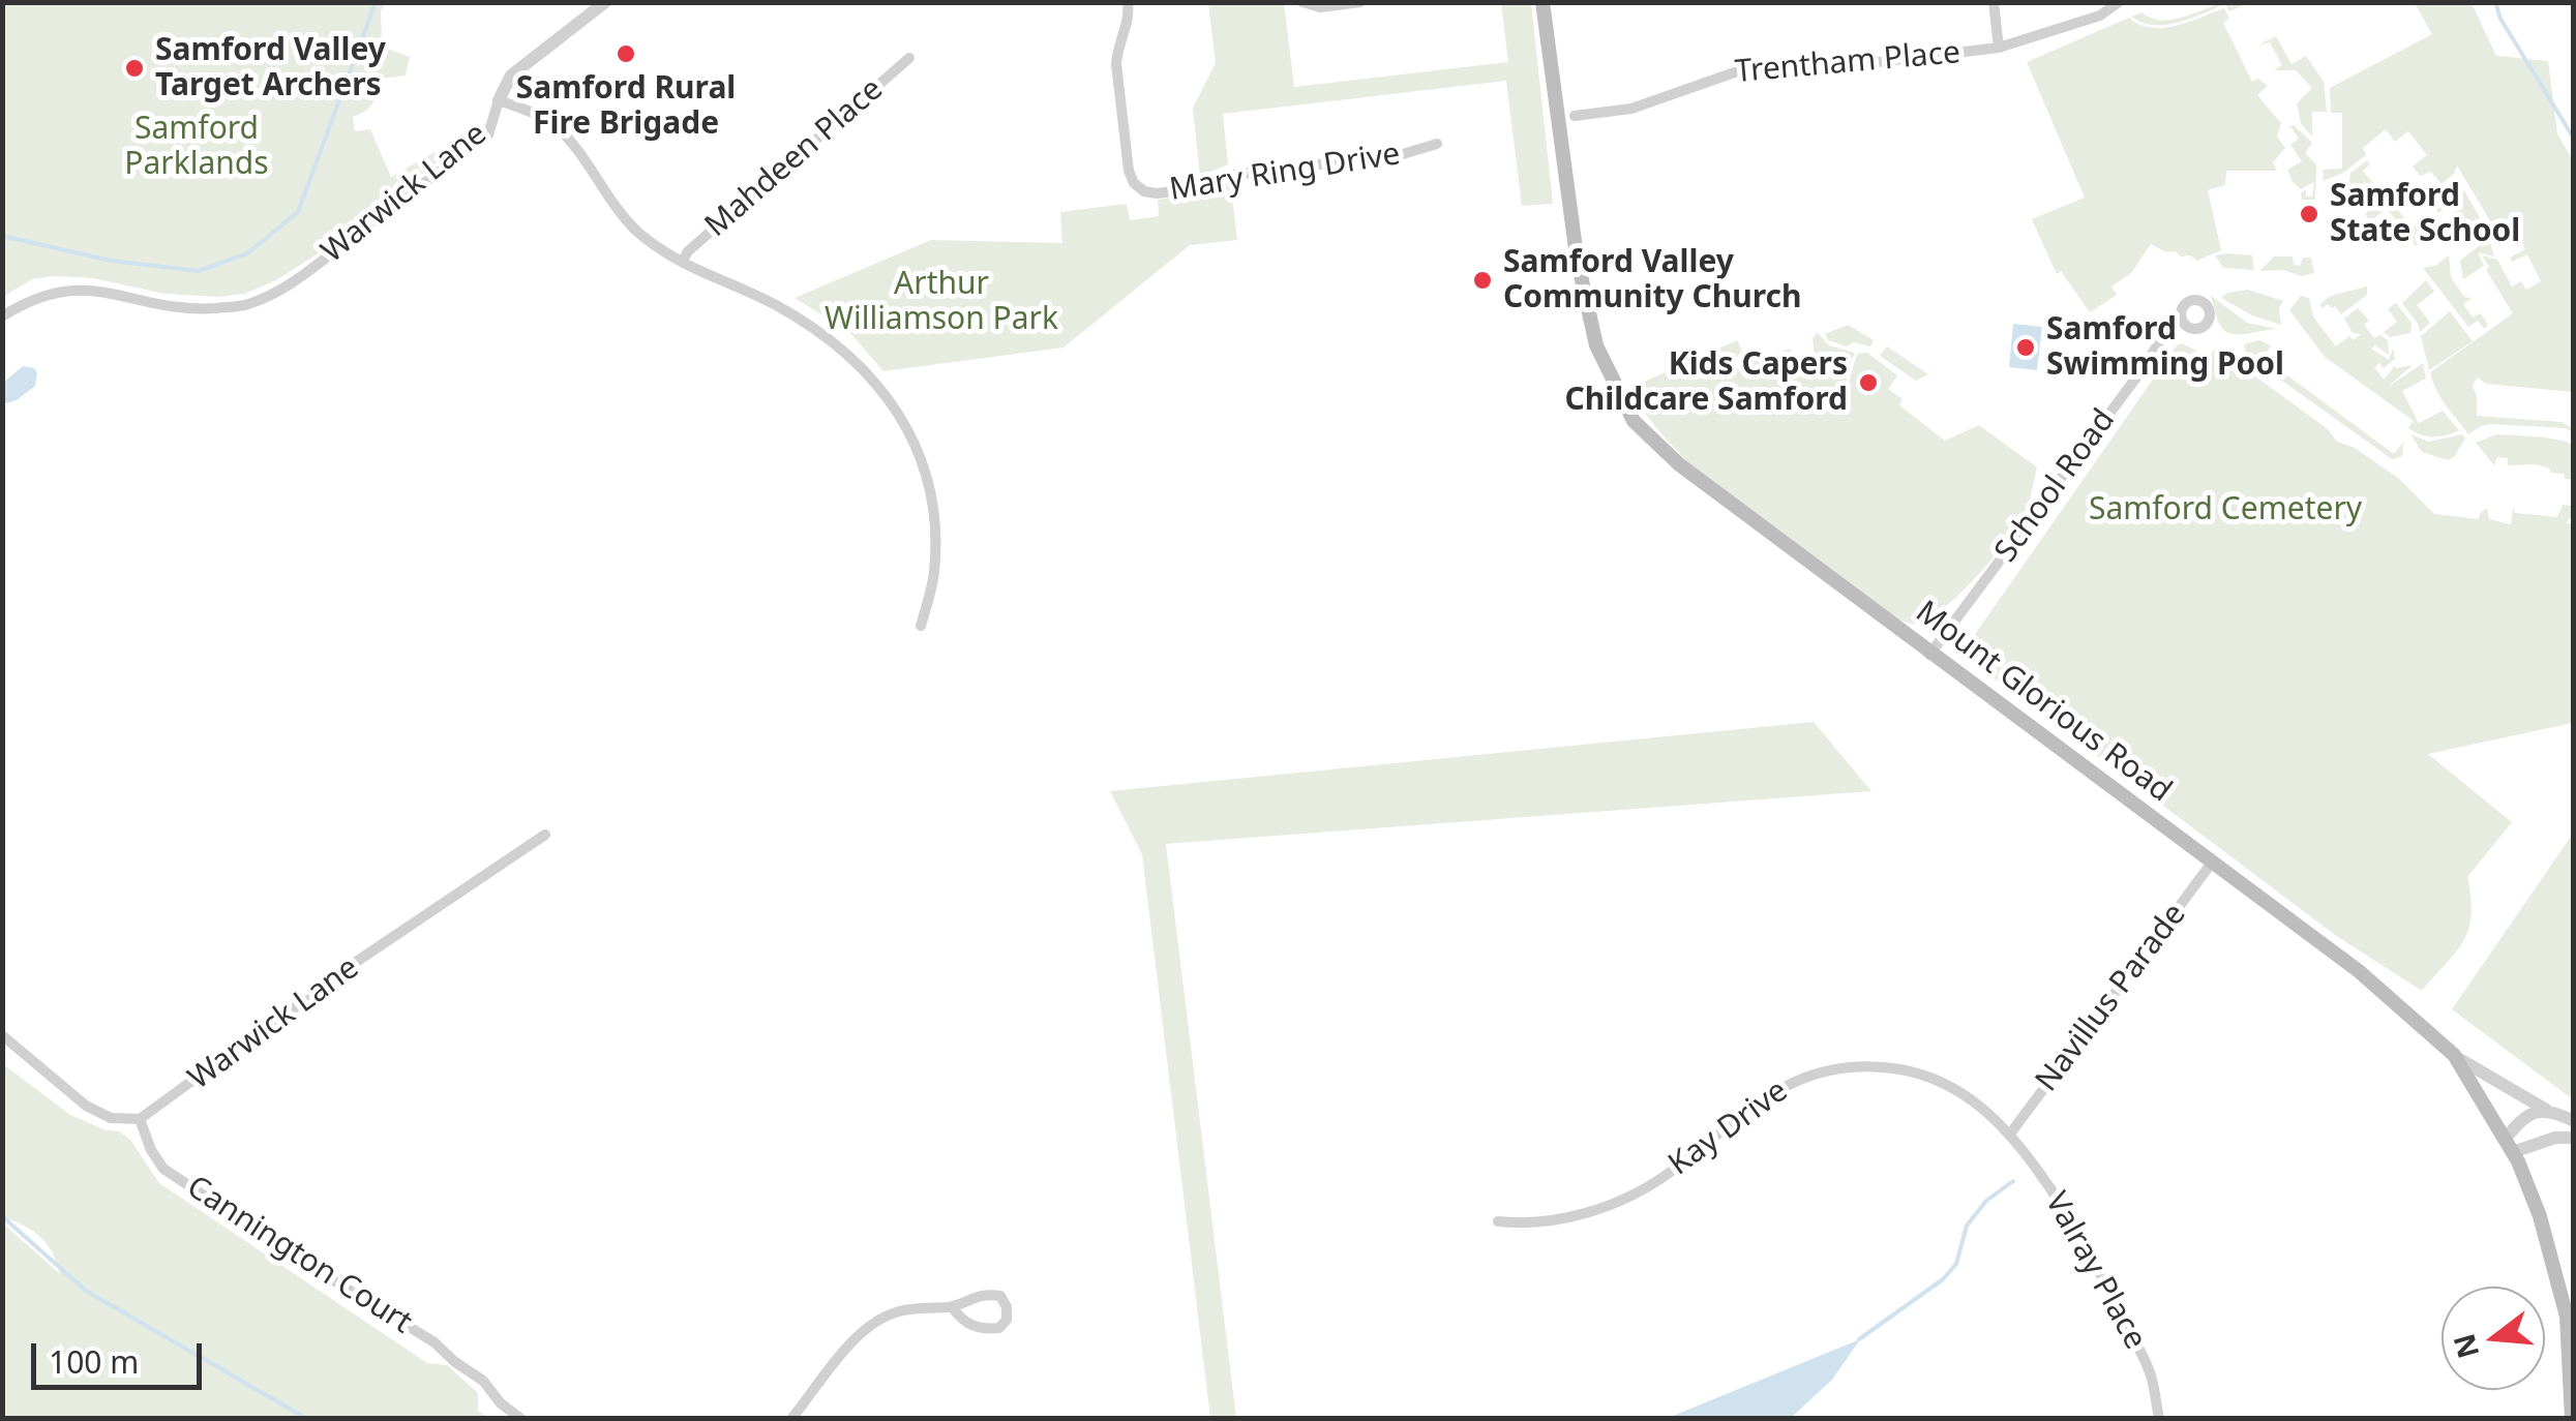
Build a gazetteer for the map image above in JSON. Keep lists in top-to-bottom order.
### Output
{
  "streets": {
    "main road": ["Mount Glorious Road"],
    "street": [
      "Trentham Place",
      "Mahdeen Place",
      "Mary Ring Drive",
      "Warwick Lane",
      "School Road",
      "Navillus Parade",
      "Kay Drive",
      "Cannington Court",
      "Valray Place"
    ]
  },
  "crossings": [
    ["Warwick Lane", "Cannington Court"],
    ["School Road", "Mount Glorious Road"],
    ["Mount Glorious Road", "Navillus Parade"],
    ["Navillus Parade", "Kay Drive"],
    ["Navillus Parade", "Valray Place"],
    ["Kay Drive", "Valray Place"]
  ],
  "parks": ["Samford Parklands", "Arthur Williamson Park", "Samford Cemetery"],
  "places": [
    "Samford Rural Fire Brigade",
    "Samford Valley Target Archers",
    "Samford State School",
    "Samford Valley Community Church",
    "Samford Swimming Pool",
    "Kids Capers Childcare Samford"
  ],
  "scale_bar": "100 m",
  "north": "left"
}
